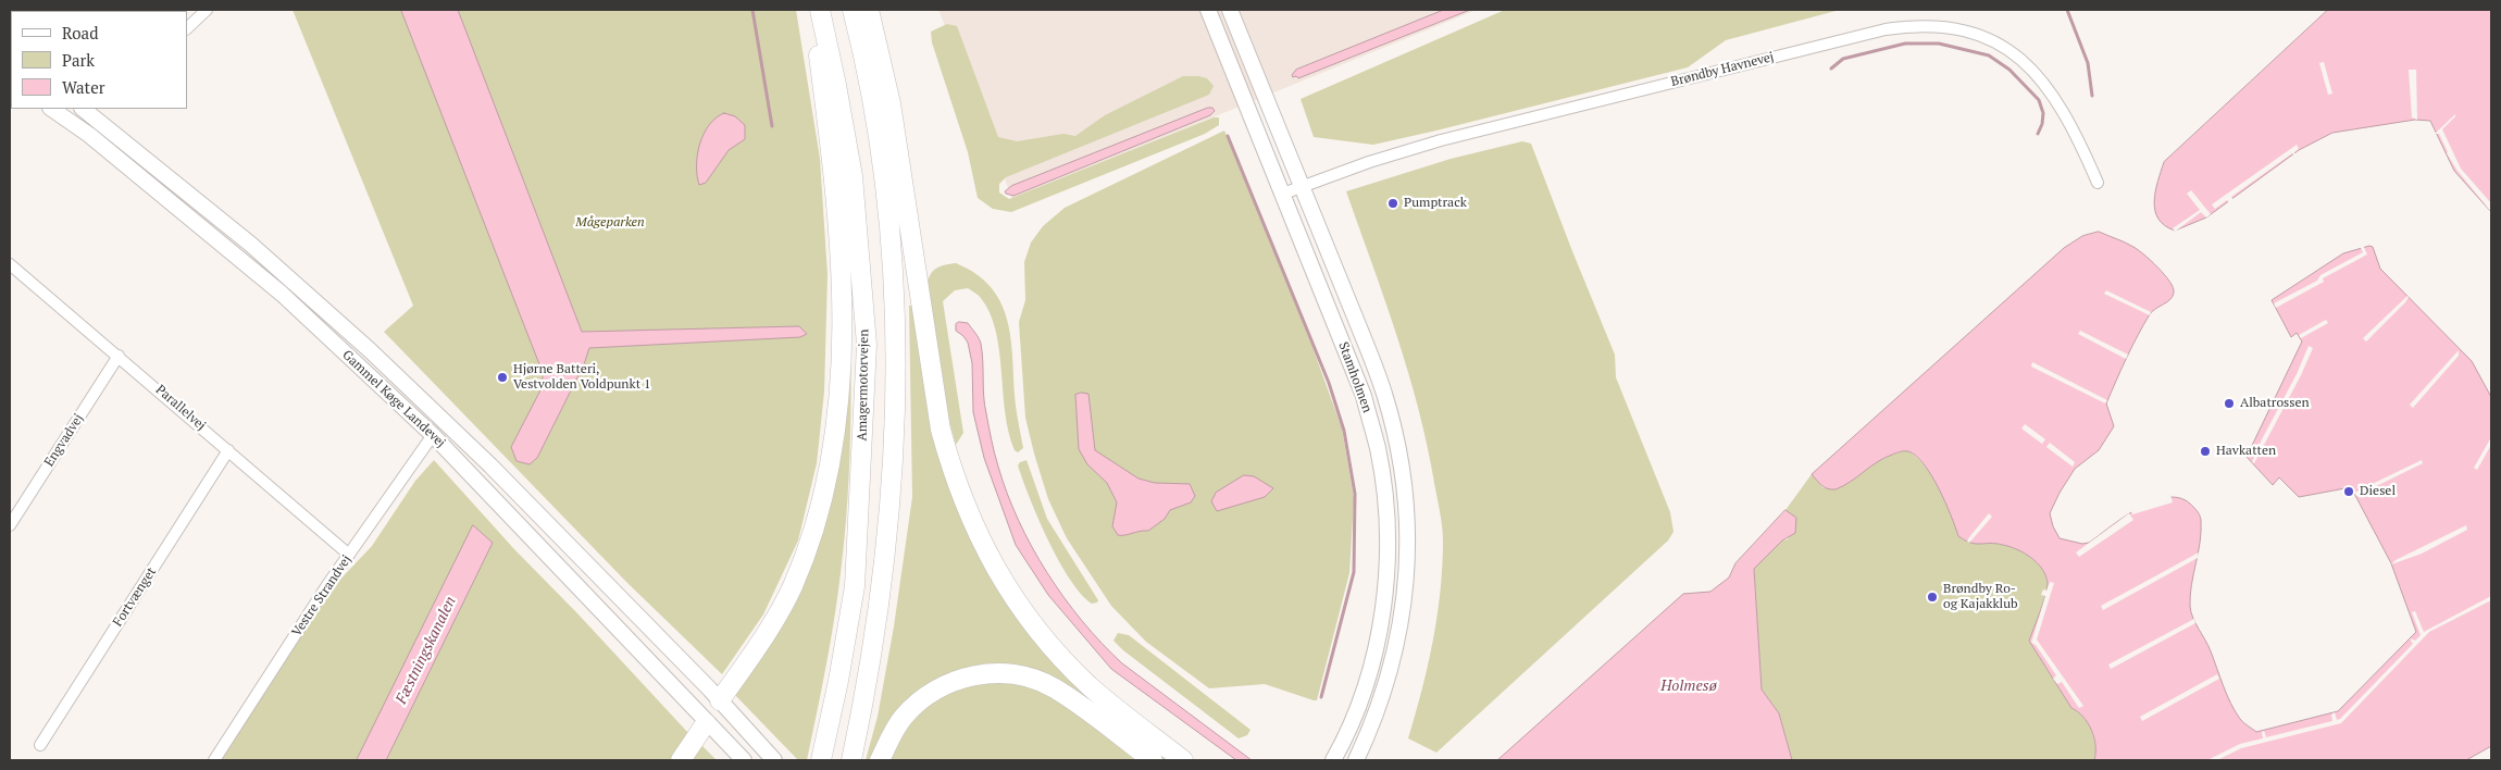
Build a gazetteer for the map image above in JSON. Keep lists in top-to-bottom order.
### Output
{
  "streets": {
    "highway": ["Amagermotorvejen"],
    "main road": ["Stamholmen", "Gammel Køge Landevej"],
    "street": [
      "Brøndby Havnevej",
      "Parallelvej",
      "Engvadvej",
      "Vestre Strandvej",
      "Fortvænget"
    ]
  },
  "crossings": [
    ["Brøndby Havnevej", "Stamholmen"],
    ["Gammel Køge Landevej", "Vestre Strandvej"],
    ["Parallelvej", "Engvadvej"],
    ["Parallelvej", "Vestre Strandvej"],
    ["Parallelvej", "Fortvænget"]
  ],
  "water": ["Fæstningskanalen", "Holmesø"],
  "parks": ["Mågeparken"],
  "places": [
    "Pumptrack",
    "Hjørne Batteri, Vestvolden Voldpunkt 1",
    "Albatrossen",
    "Havkatten",
    "Diesel",
    "Brøndby Ro- og Kajakklub"
  ],
  "legend": ["Road", "Park", "Water"]
}
